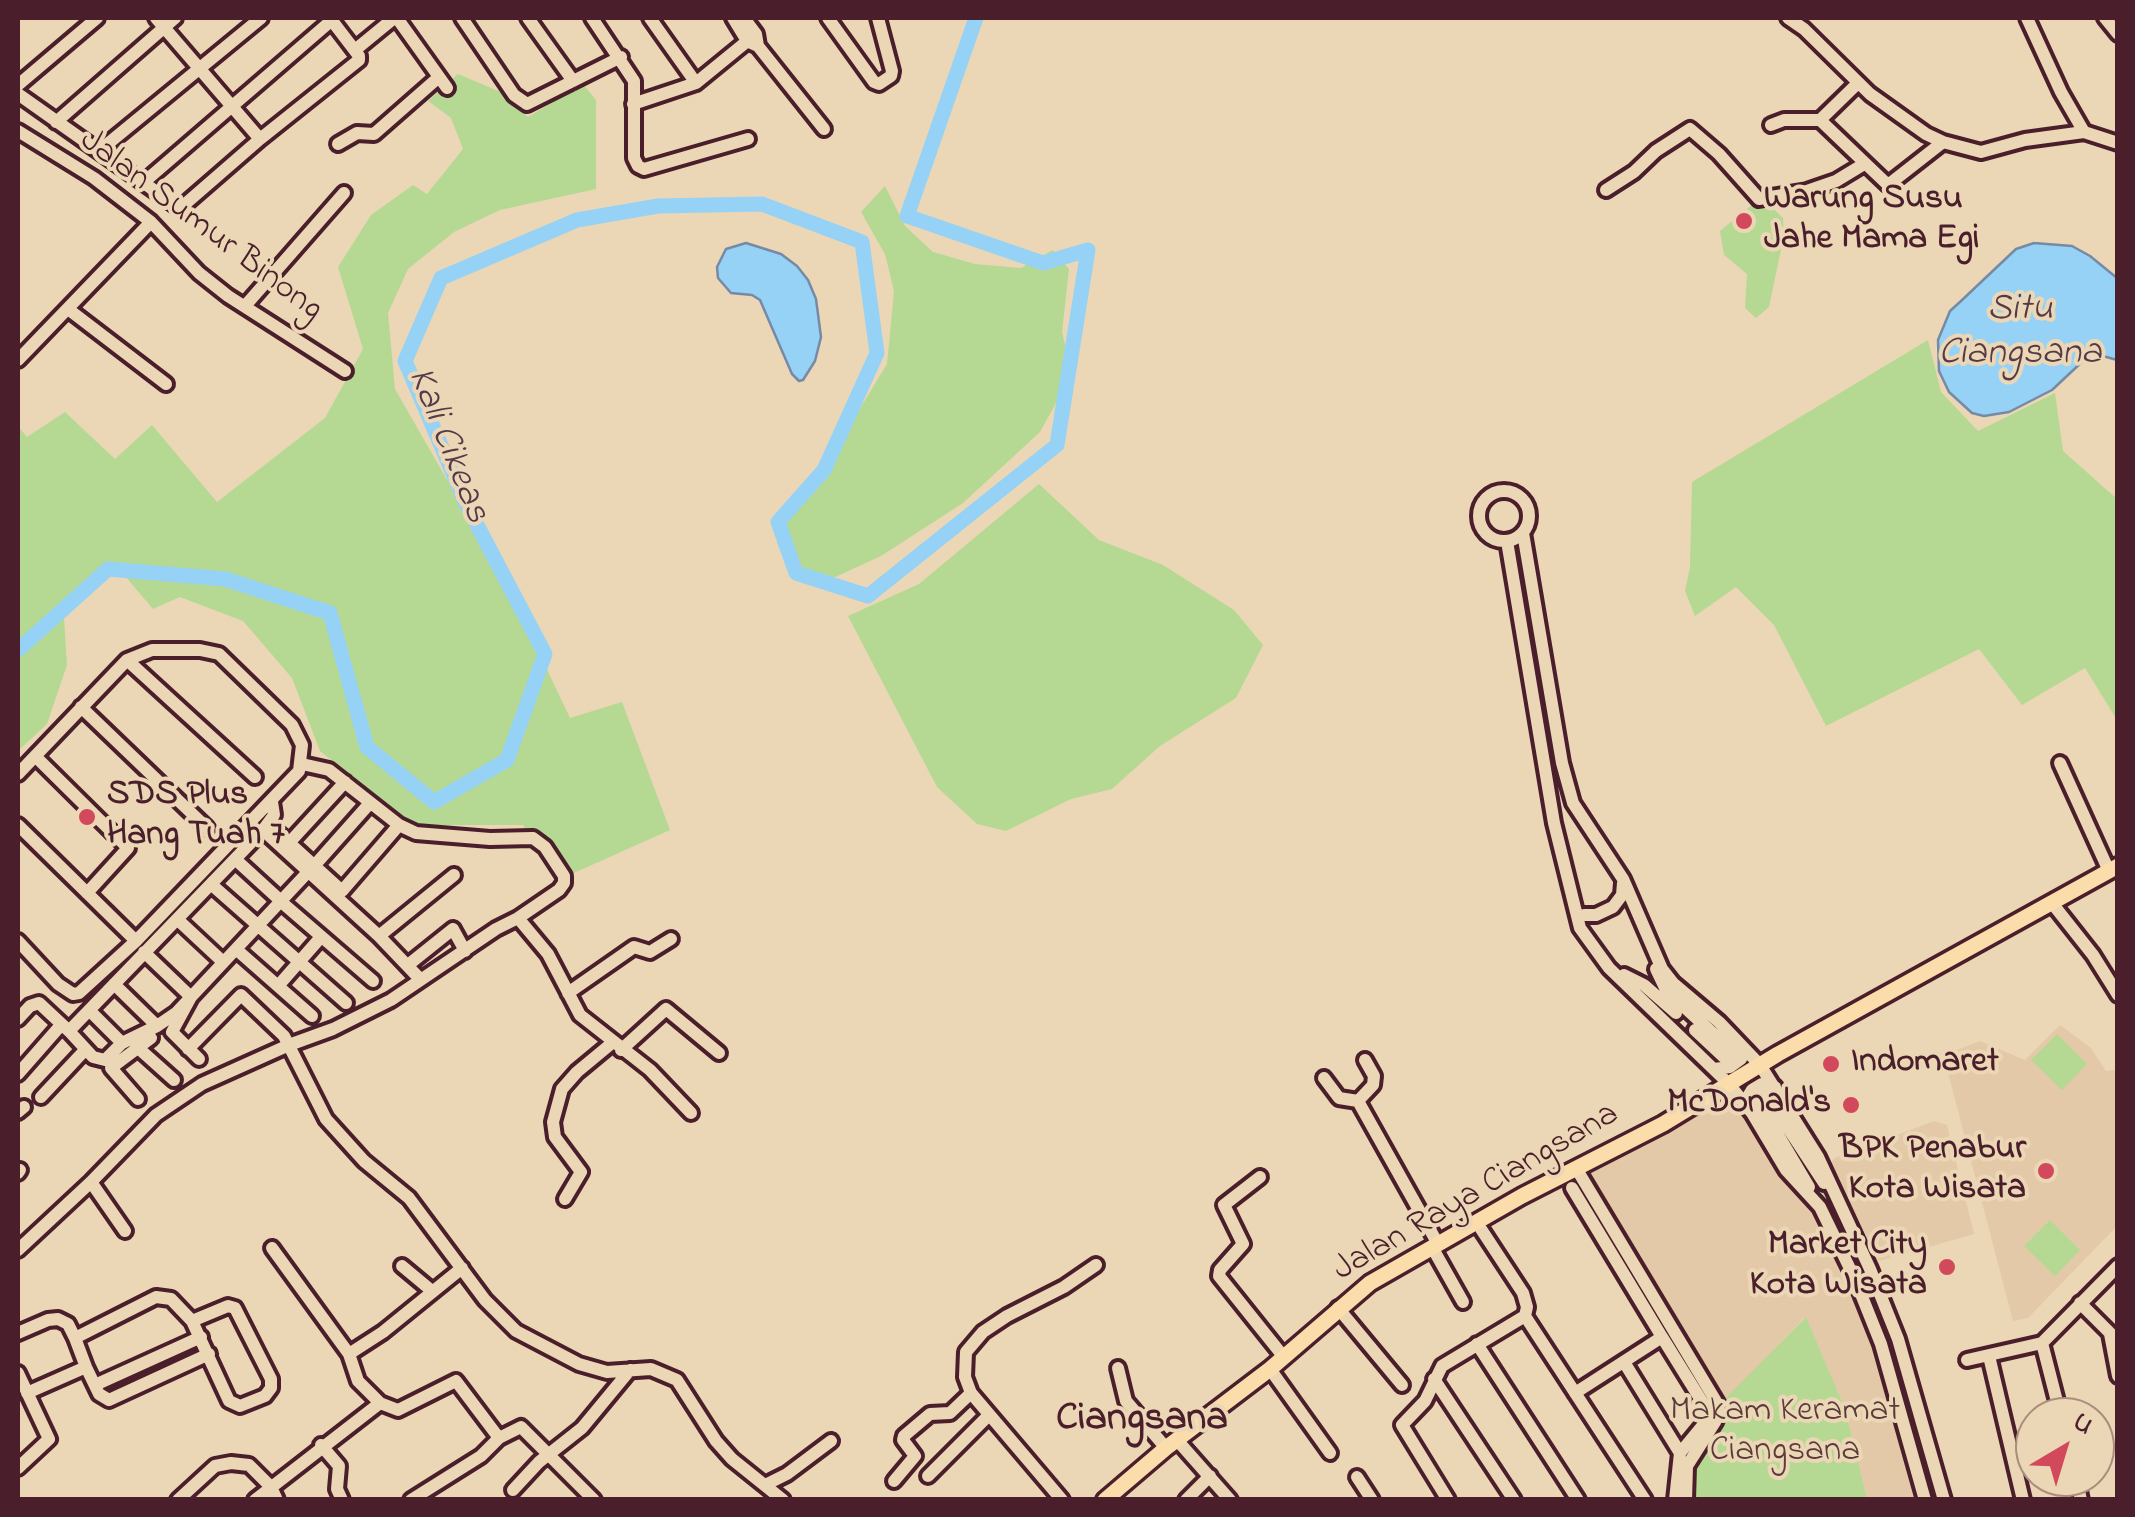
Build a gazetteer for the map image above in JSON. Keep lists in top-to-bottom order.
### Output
{
  "streets": {
    "main road": ["Jalan Raya Ciangsana"],
    "street": ["Jalan Sumur Binong"]
  },
  "districts": ["Ciangsana"],
  "water": ["Situ Ciangsana", "Kali Cikeas"],
  "parks": ["Makam Keramat Ciangsana"],
  "places": [
    "Warung Susu Jahe Mama Egi",
    "SDS Plus Hang Tuah 7",
    "Indomaret",
    "McDonald's",
    "BPK Penabur Kota Wisata",
    "Market City Kota Wisata"
  ],
  "north": "top right"
}
